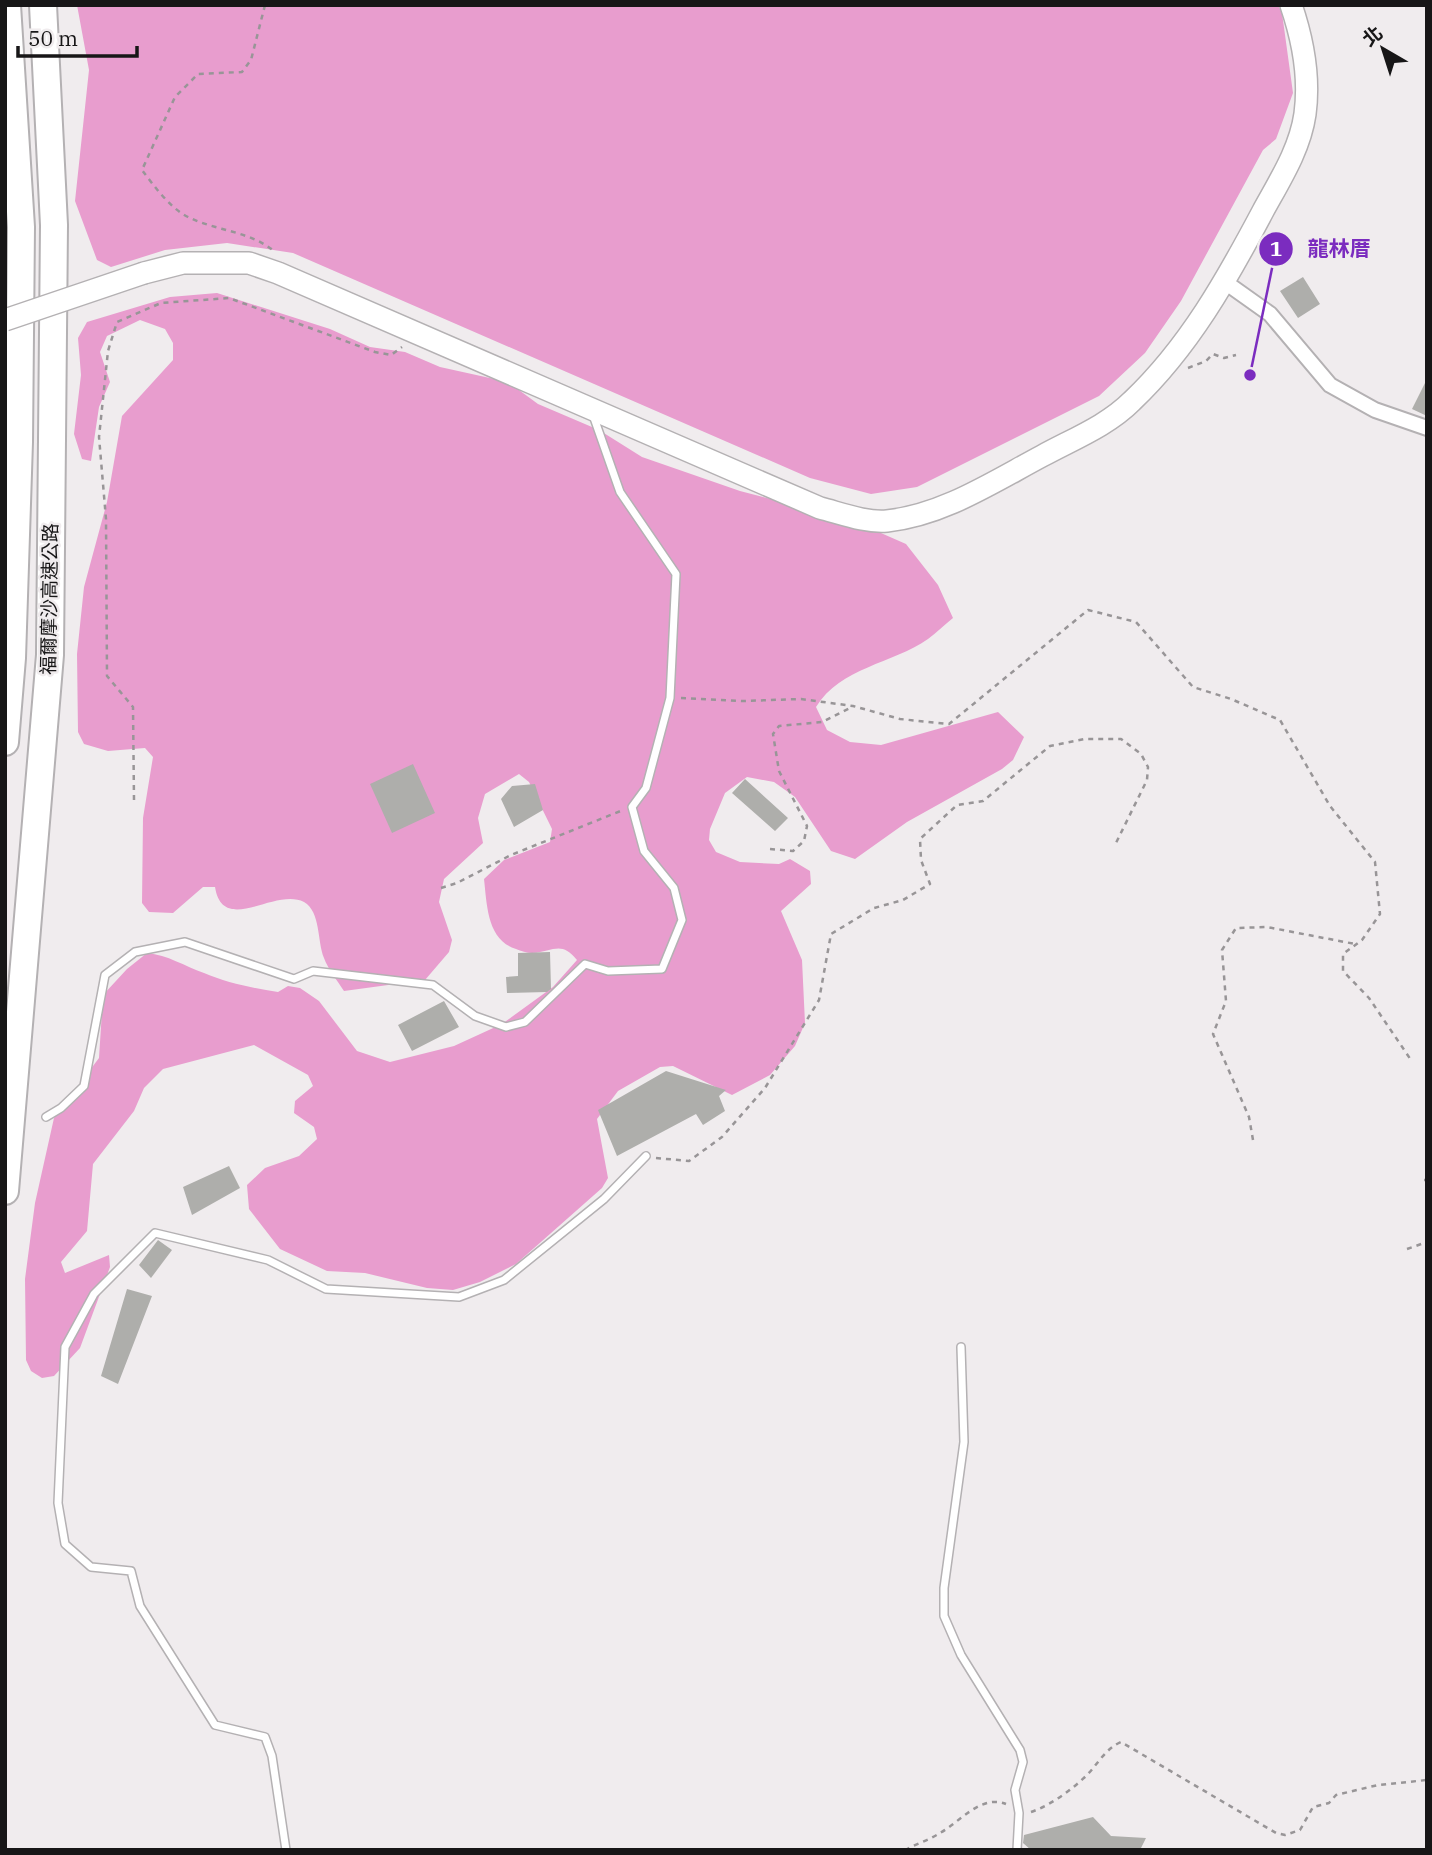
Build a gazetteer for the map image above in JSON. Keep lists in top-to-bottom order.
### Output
{
  "streets": {
    "highway": ["福爾摩沙高速公路"]
  },
  "places": ["龍林厝"],
  "scale_bar": "50 m",
  "north": "top left"
}
